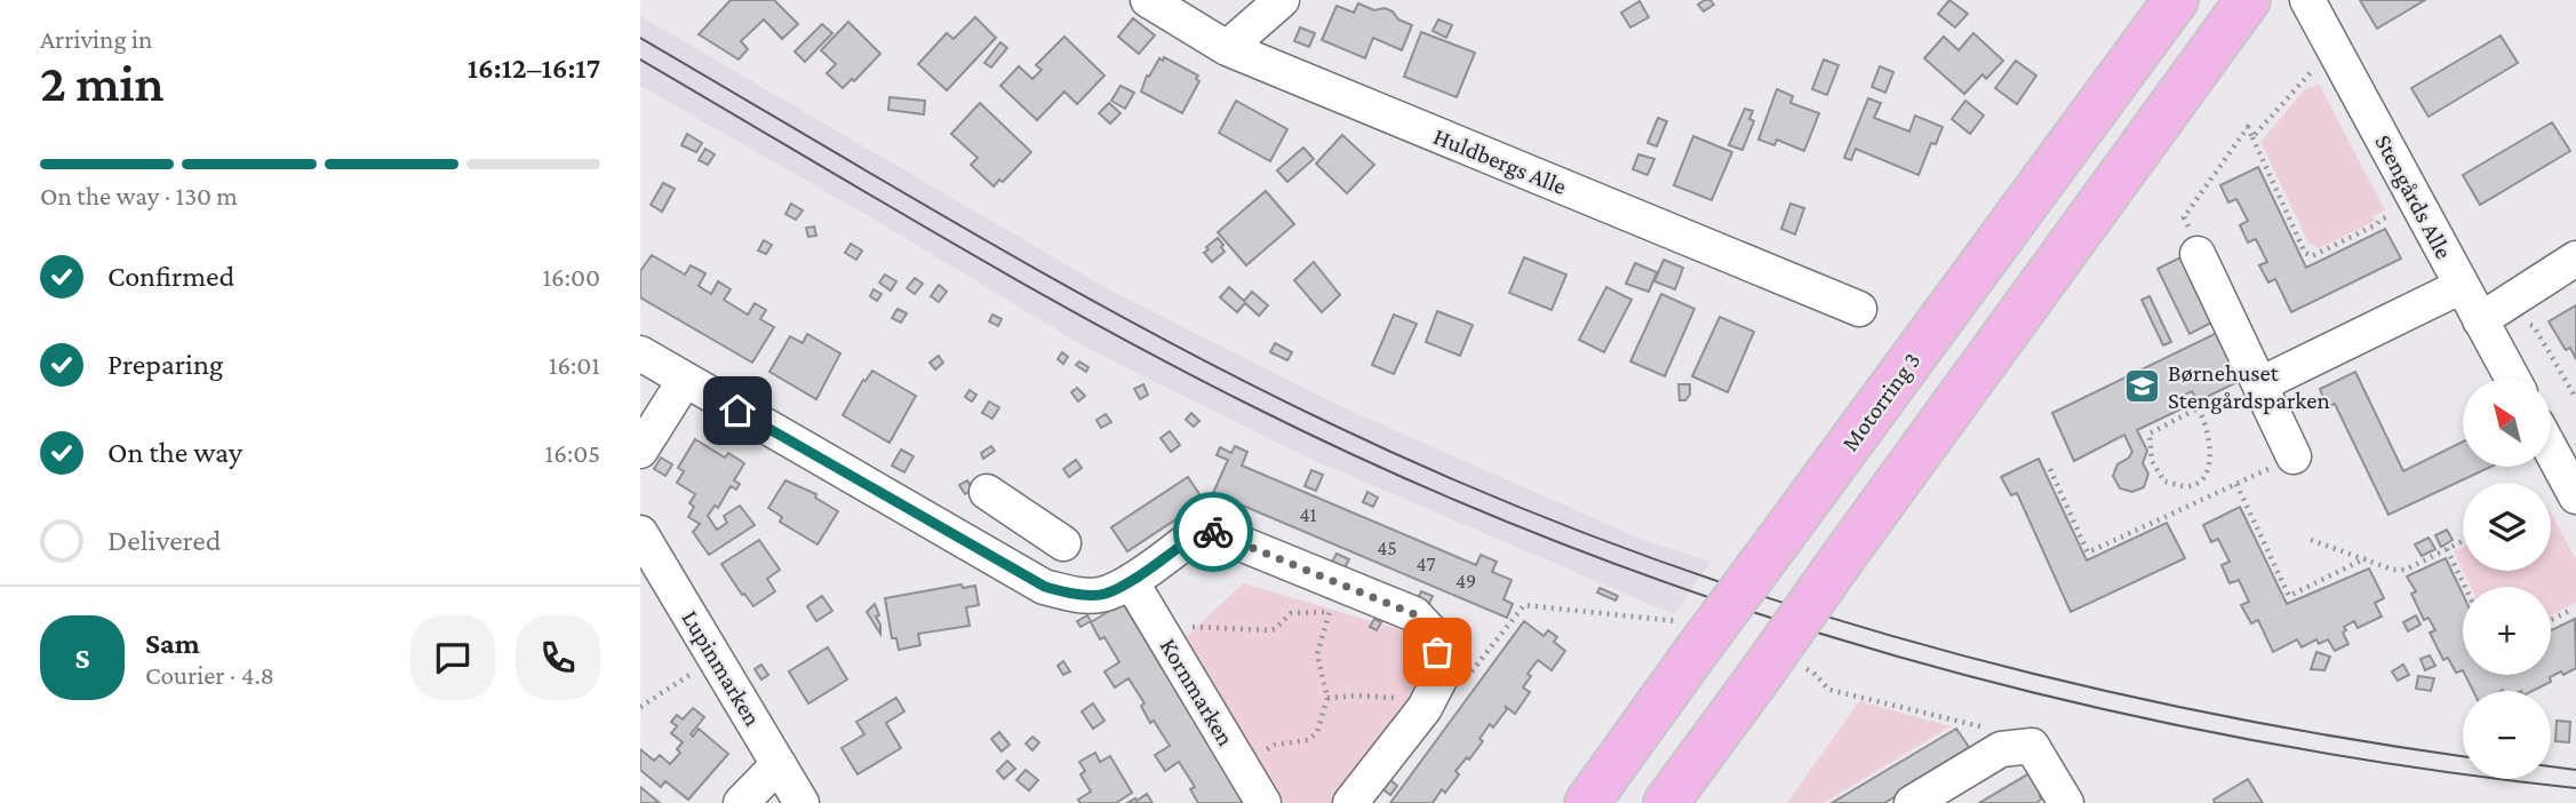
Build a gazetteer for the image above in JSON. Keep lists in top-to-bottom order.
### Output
{
  "streets": {
    "highway": ["Motorring 3"],
    "street": [
      "Huldbergs Alle",
      "Stengårds Alle",
      "Lupinmarken",
      "Kornmarken"
    ]
  },
  "places": {
    "school or university": ["Børnehuset Stengårdsparken"]
  },
  "house_numbers": [
    "41",
    "45",
    "47",
    "49"
  ],
  "north": "top left",
  "page": {
    "heading": ["2 min", "Arriving in", "16:12–16:17"],
    "panel": ["Sam", "Courier · 4.8"],
    "bar": "On the way · 130 m",
    "list": [
      ["Confirmed", "16:00"],
      ["Preparing", "16:01"],
      ["On the way", "16:05"],
      "Delivered"
    ],
    "map_buttons": ["+", "−"],
    "round": "S"
  }
}
